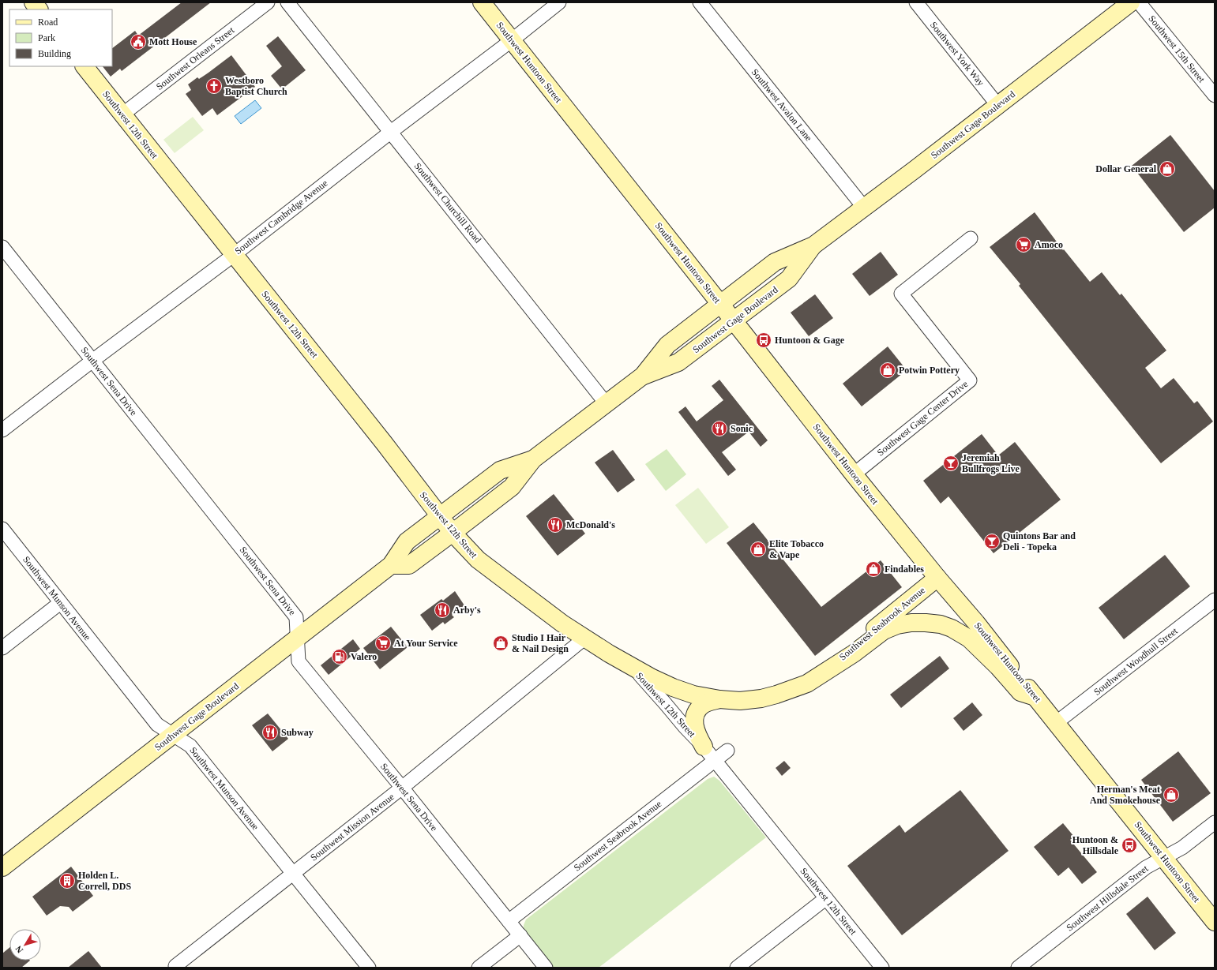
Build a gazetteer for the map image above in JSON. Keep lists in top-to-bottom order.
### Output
{
  "streets": {
    "main road": [
      "Southwest Huntoon Street",
      "Southwest 12th Street",
      "Southwest Gage Boulevard",
      "Southwest Seabrook Avenue"
    ],
    "street": [
      "Southwest 15th Street",
      "Southwest York Way",
      "Southwest Orleans Street",
      "Southwest Avalon Lane",
      "Southwest Churchill Road",
      "Southwest Cambridge Avenue",
      "Southwest Sena Drive",
      "Southwest Gage Center Drive",
      "Southwest Munson Avenue",
      "Southwest Woodhull Street",
      "Southwest Mission Avenue",
      "Southwest Hillsdale Street"
    ]
  },
  "crossings": [
    ["Southwest York Way", "Southwest Gage Boulevard"],
    ["Southwest Orleans Street", "Southwest 12th Street"],
    ["Southwest Huntoon Street", "Southwest Gage Boulevard"],
    ["Southwest Huntoon Street", "Southwest Cambridge Avenue"],
    ["Southwest Huntoon Street", "Southwest Gage Center Drive"],
    ["Southwest Huntoon Street", "Southwest Seabrook Avenue"],
    ["Southwest Huntoon Street", "Southwest Woodhull Street"],
    ["Southwest Huntoon Street", "Southwest Hillsdale Street"],
    ["Southwest Avalon Lane", "Southwest Gage Boulevard"],
    ["Southwest 12th Street", "Southwest Gage Boulevard"],
    ["Southwest 12th Street", "Southwest Cambridge Avenue"],
    ["Southwest 12th Street", "Southwest Seabrook Avenue"],
    ["Southwest 12th Street", "Southwest Mission Avenue"],
    ["Southwest Gage Boulevard", "Southwest Churchill Road"],
    ["Southwest Gage Boulevard", "Southwest Sena Drive"],
    ["Southwest Gage Boulevard", "Southwest Munson Avenue"],
    ["Southwest Churchill Road", "Southwest Cambridge Avenue"],
    ["Southwest Cambridge Avenue", "Southwest Sena Drive"],
    ["Southwest Sena Drive", "Southwest Seabrook Avenue"],
    ["Southwest Sena Drive", "Southwest Mission Avenue"],
    ["Southwest Munson Avenue", "Southwest Mission Avenue"]
  ],
  "places": {
    "public building": ["Mott House"],
    "church": ["Westboro Baptist Church"],
    "shop": [
      "Dollar General",
      "Potwin Pottery",
      "Elite Tobacco & Vape",
      "Findables",
      "Studio I Hair & Nail Design",
      "Herman's Meat And Smokehouse"
    ],
    "supermarket": ["Amoco", "At Your Service"],
    "bus stop": ["Huntoon & Gage", "Huntoon & Hillsdale"],
    "restaurant": [
      "Sonic",
      "McDonald's",
      "Arby's",
      "Subway"
    ],
    "bar": ["Jeremiah Bullfrogs Live", "Quintons Bar and Deli - Topeka"],
    "fuel station": ["Valero"],
    "building": ["Holden L. Correll, DDS"]
  },
  "legend": ["Road", "Park", "Building"],
  "north": "bottom left"
}
